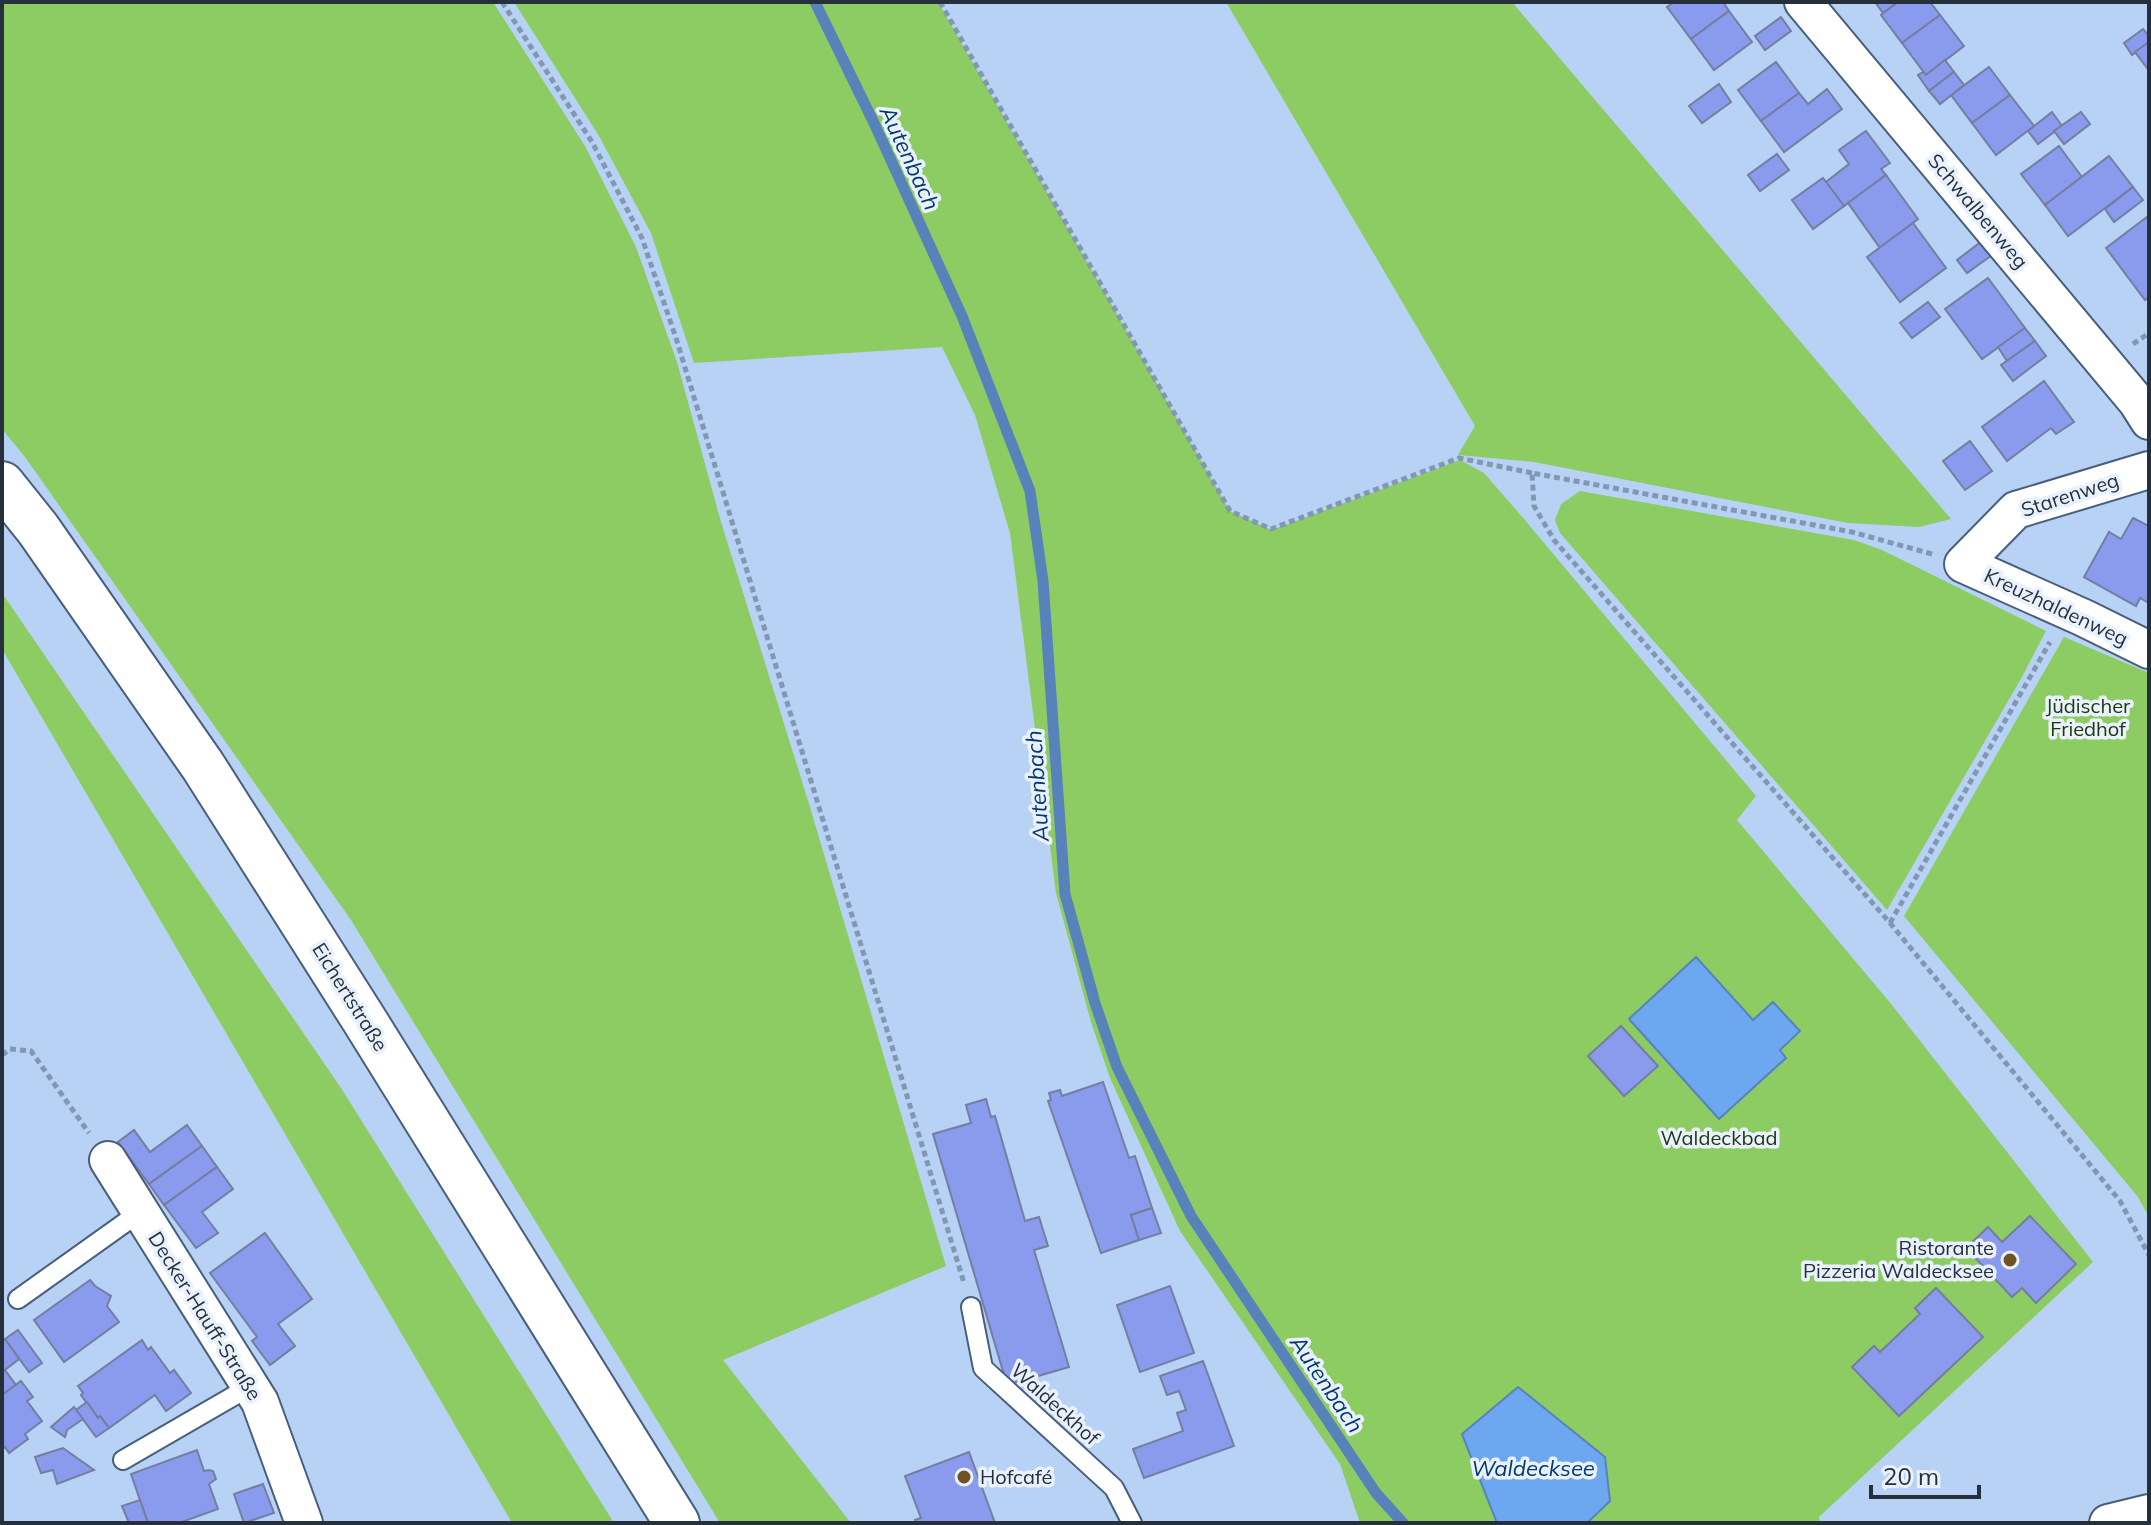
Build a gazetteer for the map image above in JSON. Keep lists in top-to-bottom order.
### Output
{
  "streets": {
    "street": [
      "Schwalbenweg",
      "Starenweg",
      "Kreuzhaldenweg",
      "Eichertstraße",
      "Decker-Hauff-Straße"
    ],
    "lane": ["Waldeckhof"]
  },
  "crossings": [
    ["Starenweg", "Kreuzhaldenweg"]
  ],
  "water": ["Autenbach", "Waldecksee"],
  "parks": ["Jüdischer Friedhof", "Waldeckbad"],
  "places": ["Ristorante Pizzeria Waldecksee", "Hofcafé"],
  "scale_bar": "20 m"
}
